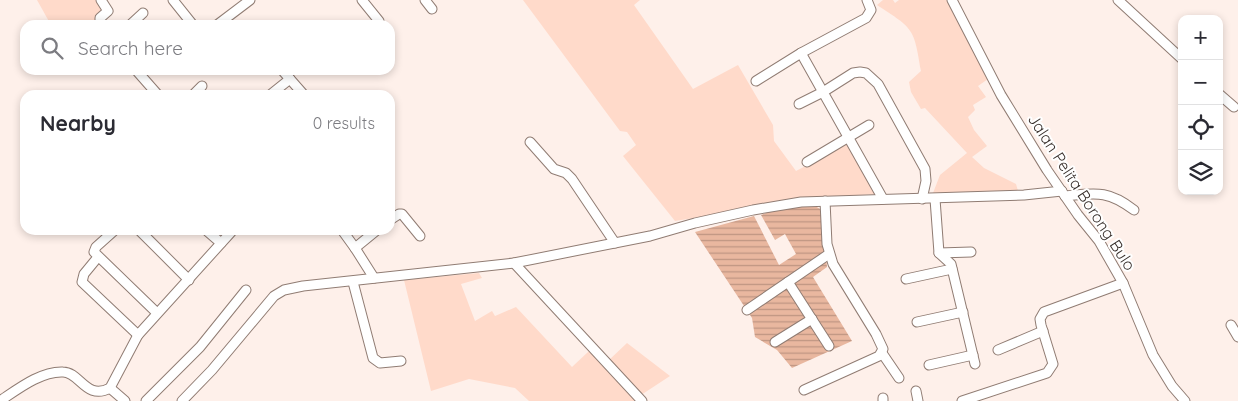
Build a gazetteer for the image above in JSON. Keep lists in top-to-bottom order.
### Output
{
  "streets": {
    "street": ["Jalan Pelita Borong Bulo"]
  },
  "page": {
    "map_buttons": ["+", "−"],
    "search": "Search here",
    "heading": ["Nearby", "0 results"]
  }
}
